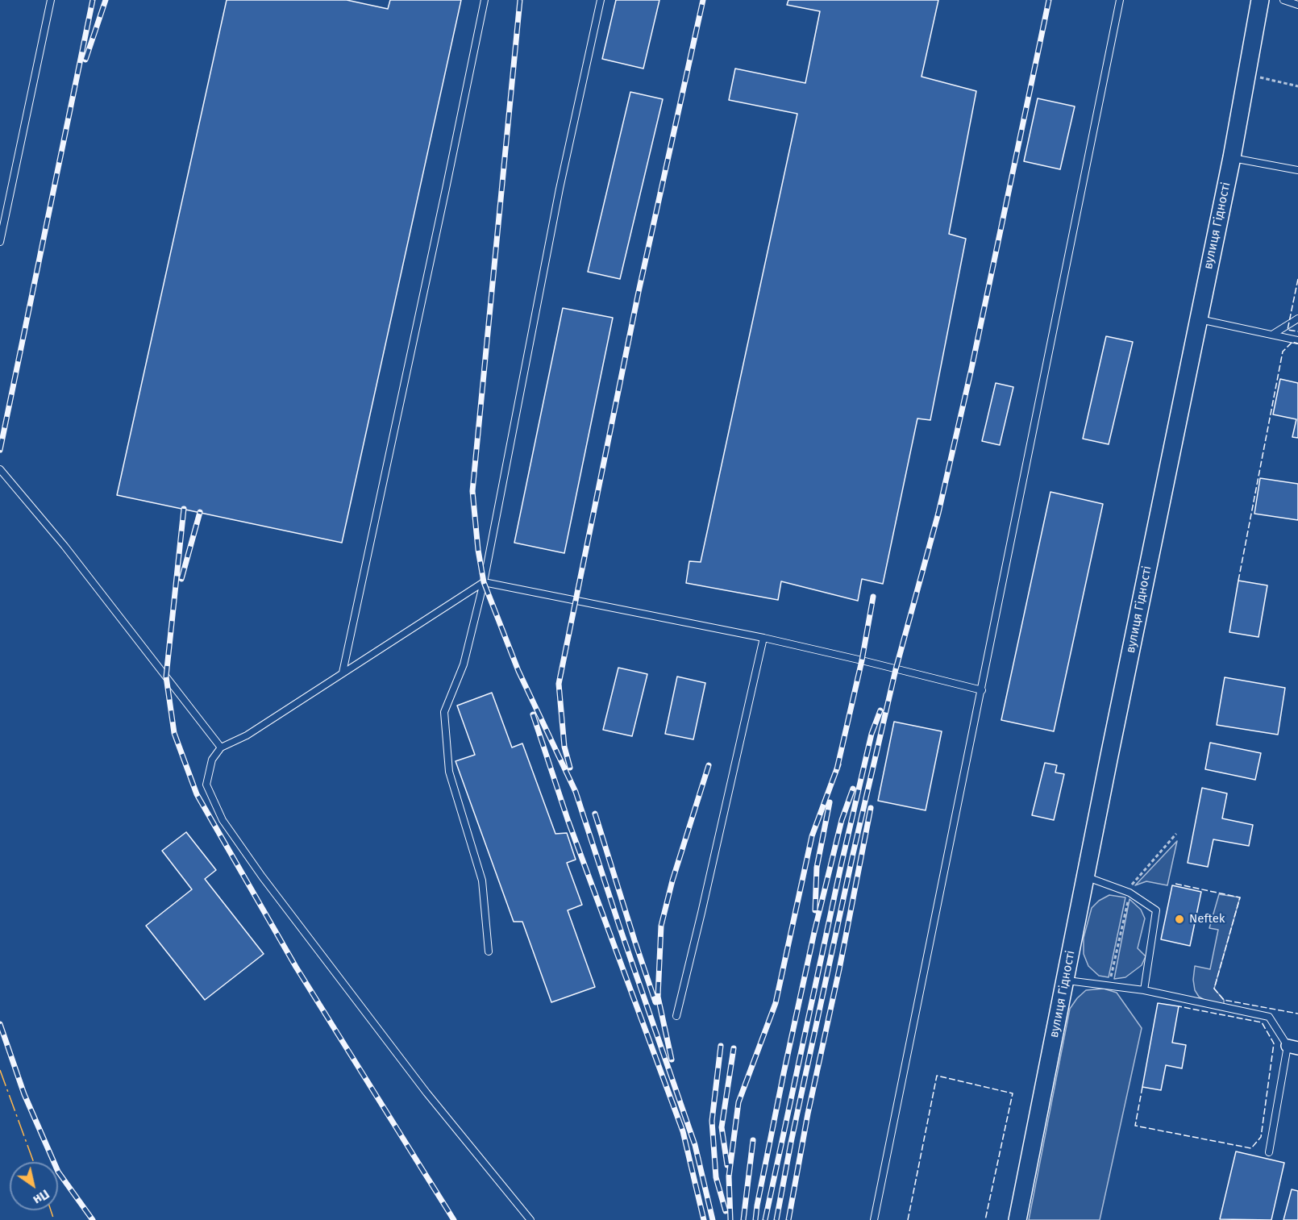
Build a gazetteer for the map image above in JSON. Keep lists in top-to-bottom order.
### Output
{
  "streets": {
    "main road": ["вулиця Гідності"]
  },
  "places": ["Neftek"],
  "north": "bottom right"
}
